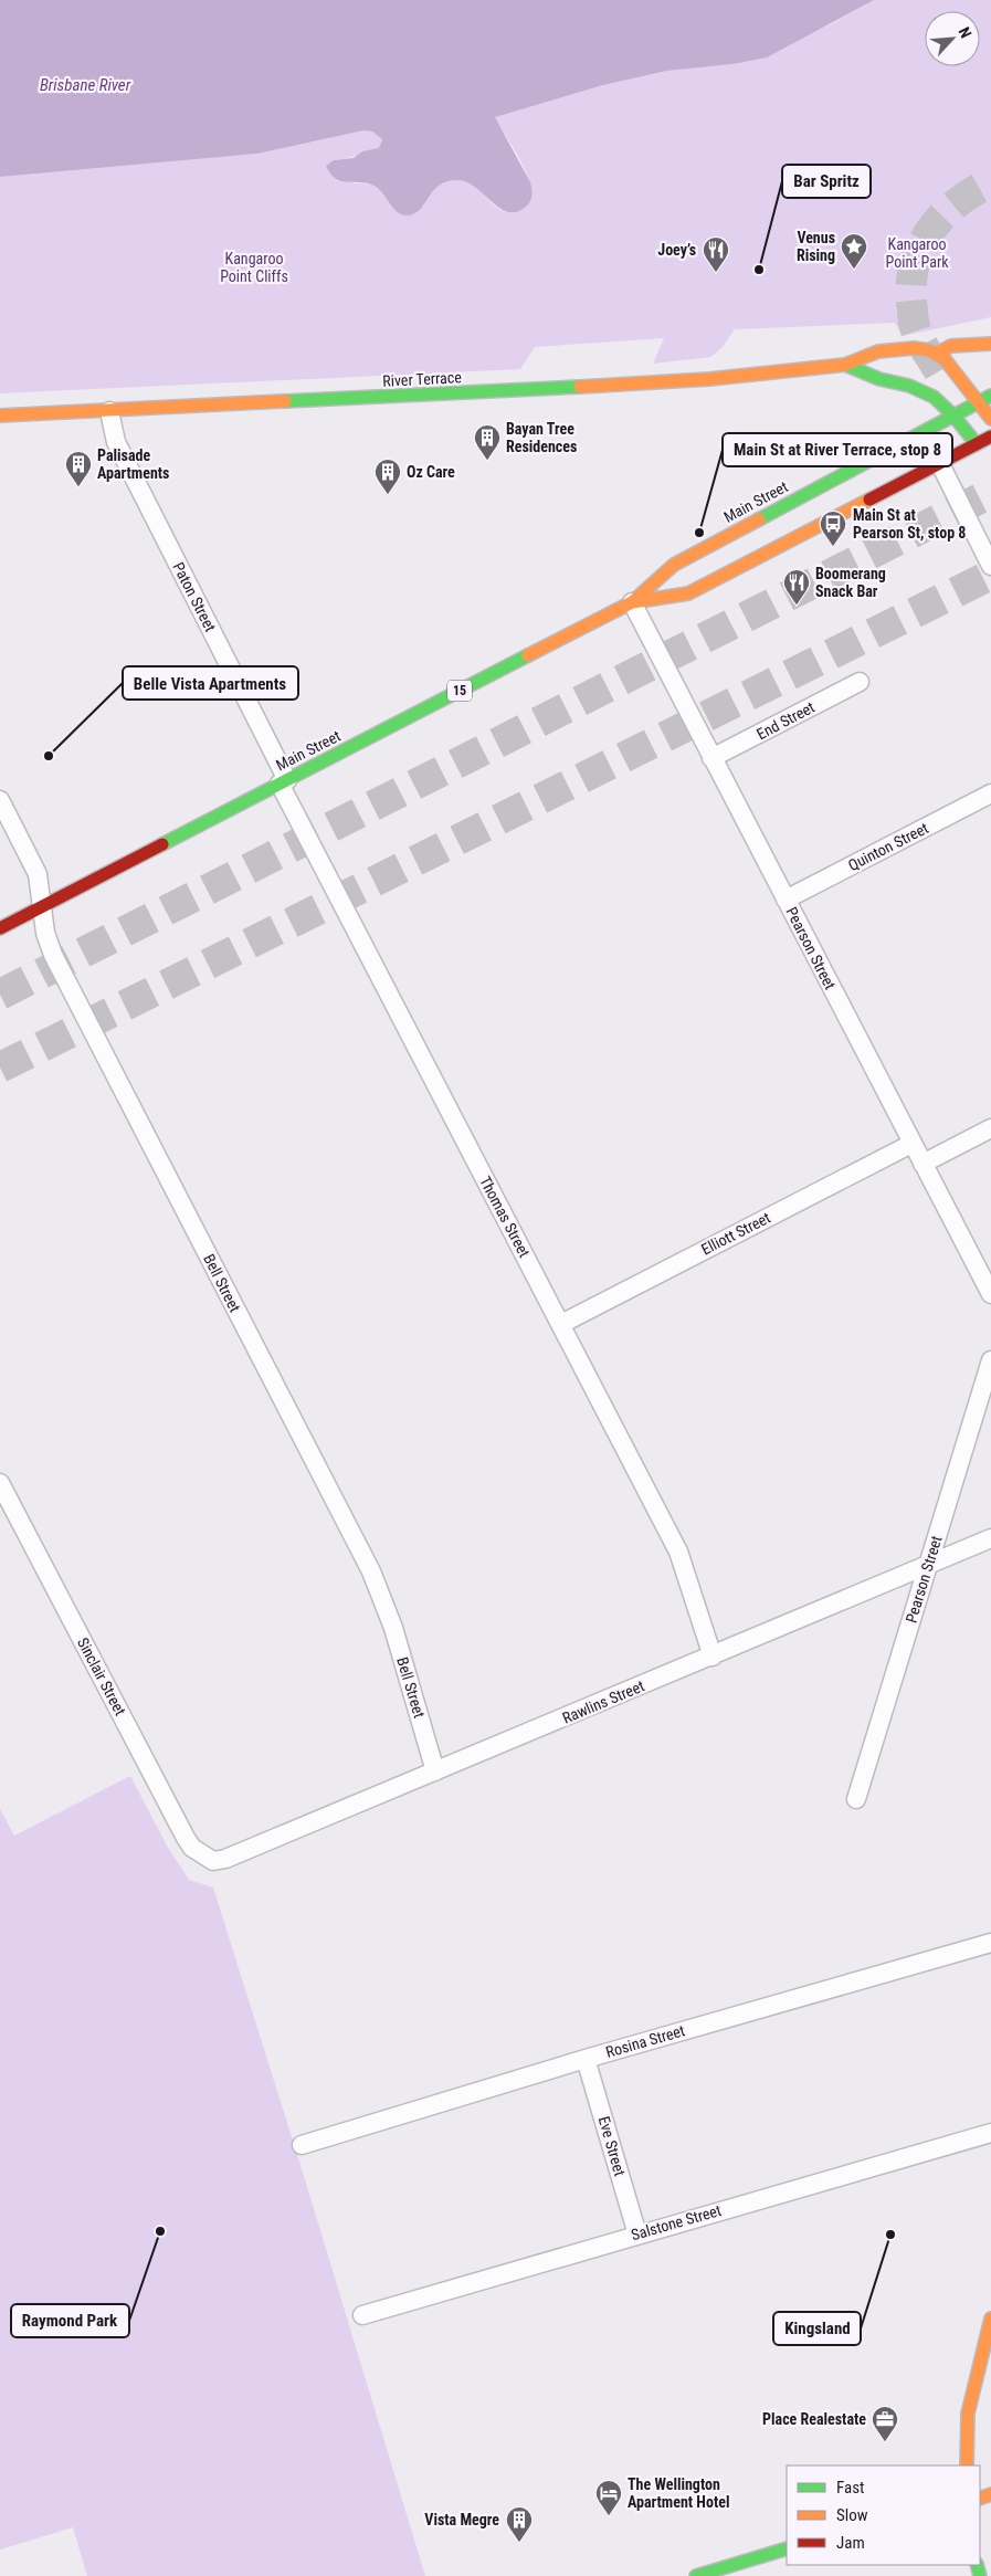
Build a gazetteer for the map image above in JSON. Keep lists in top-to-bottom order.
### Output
{
  "streets": {
    "main road": ["River Terrace", "Main Street", "15"],
    "street": [
      "Paton Street",
      "End Street",
      "Quinton Street",
      "Pearson Street",
      "Thomas Street",
      "Elliott Street",
      "Bell Street",
      "Sinclair Street",
      "Rawlins Street",
      "Rosina Street",
      "Eve Street",
      "Salstone Street"
    ]
  },
  "crossings": [
    ["River Terrace", "Main Street"],
    ["River Terrace", "Paton Street"],
    ["Main Street", "Paton Street"],
    ["Main Street", "Pearson Street"],
    ["Main Street", "Thomas Street"],
    ["Main Street", "Bell Street"],
    ["Paton Street", "Thomas Street"],
    ["End Street", "Pearson Street"],
    ["Quinton Street", "Pearson Street"],
    ["Pearson Street", "Elliott Street"],
    ["Pearson Street", "Rawlins Street"],
    ["Thomas Street", "Elliott Street"],
    ["Thomas Street", "Rawlins Street"],
    ["Bell Street", "Rawlins Street"],
    ["Sinclair Street", "Rawlins Street"],
    ["Rosina Street", "Eve Street"],
    ["Eve Street", "Salstone Street"]
  ],
  "water": ["Brisbane River"],
  "parks": ["Kangaroo Point Park", "Kangaroo Point Cliffs"],
  "places": {
    "other": [
      "Bar Spritz",
      "Main St at River Terrace, stop 8",
      "Belle Vista Apartments",
      "Raymond Park",
      "Kingsland"
    ],
    "place": ["Venus Rising"],
    "restaurant": ["Joey’s", "Boomerang Snack Bar"],
    "building": [
      "Bayan Tree Residences",
      "Palisade Apartments",
      "Oz Care",
      "Vista Megre"
    ],
    "bus stop": ["Main St at Pearson St, stop 8"],
    "office": ["Place Realestate"],
    "hotel": ["The Wellington Apartment Hotel"]
  },
  "legend": ["Fast", "Slow", "Jam"],
  "north": "top right"
}
